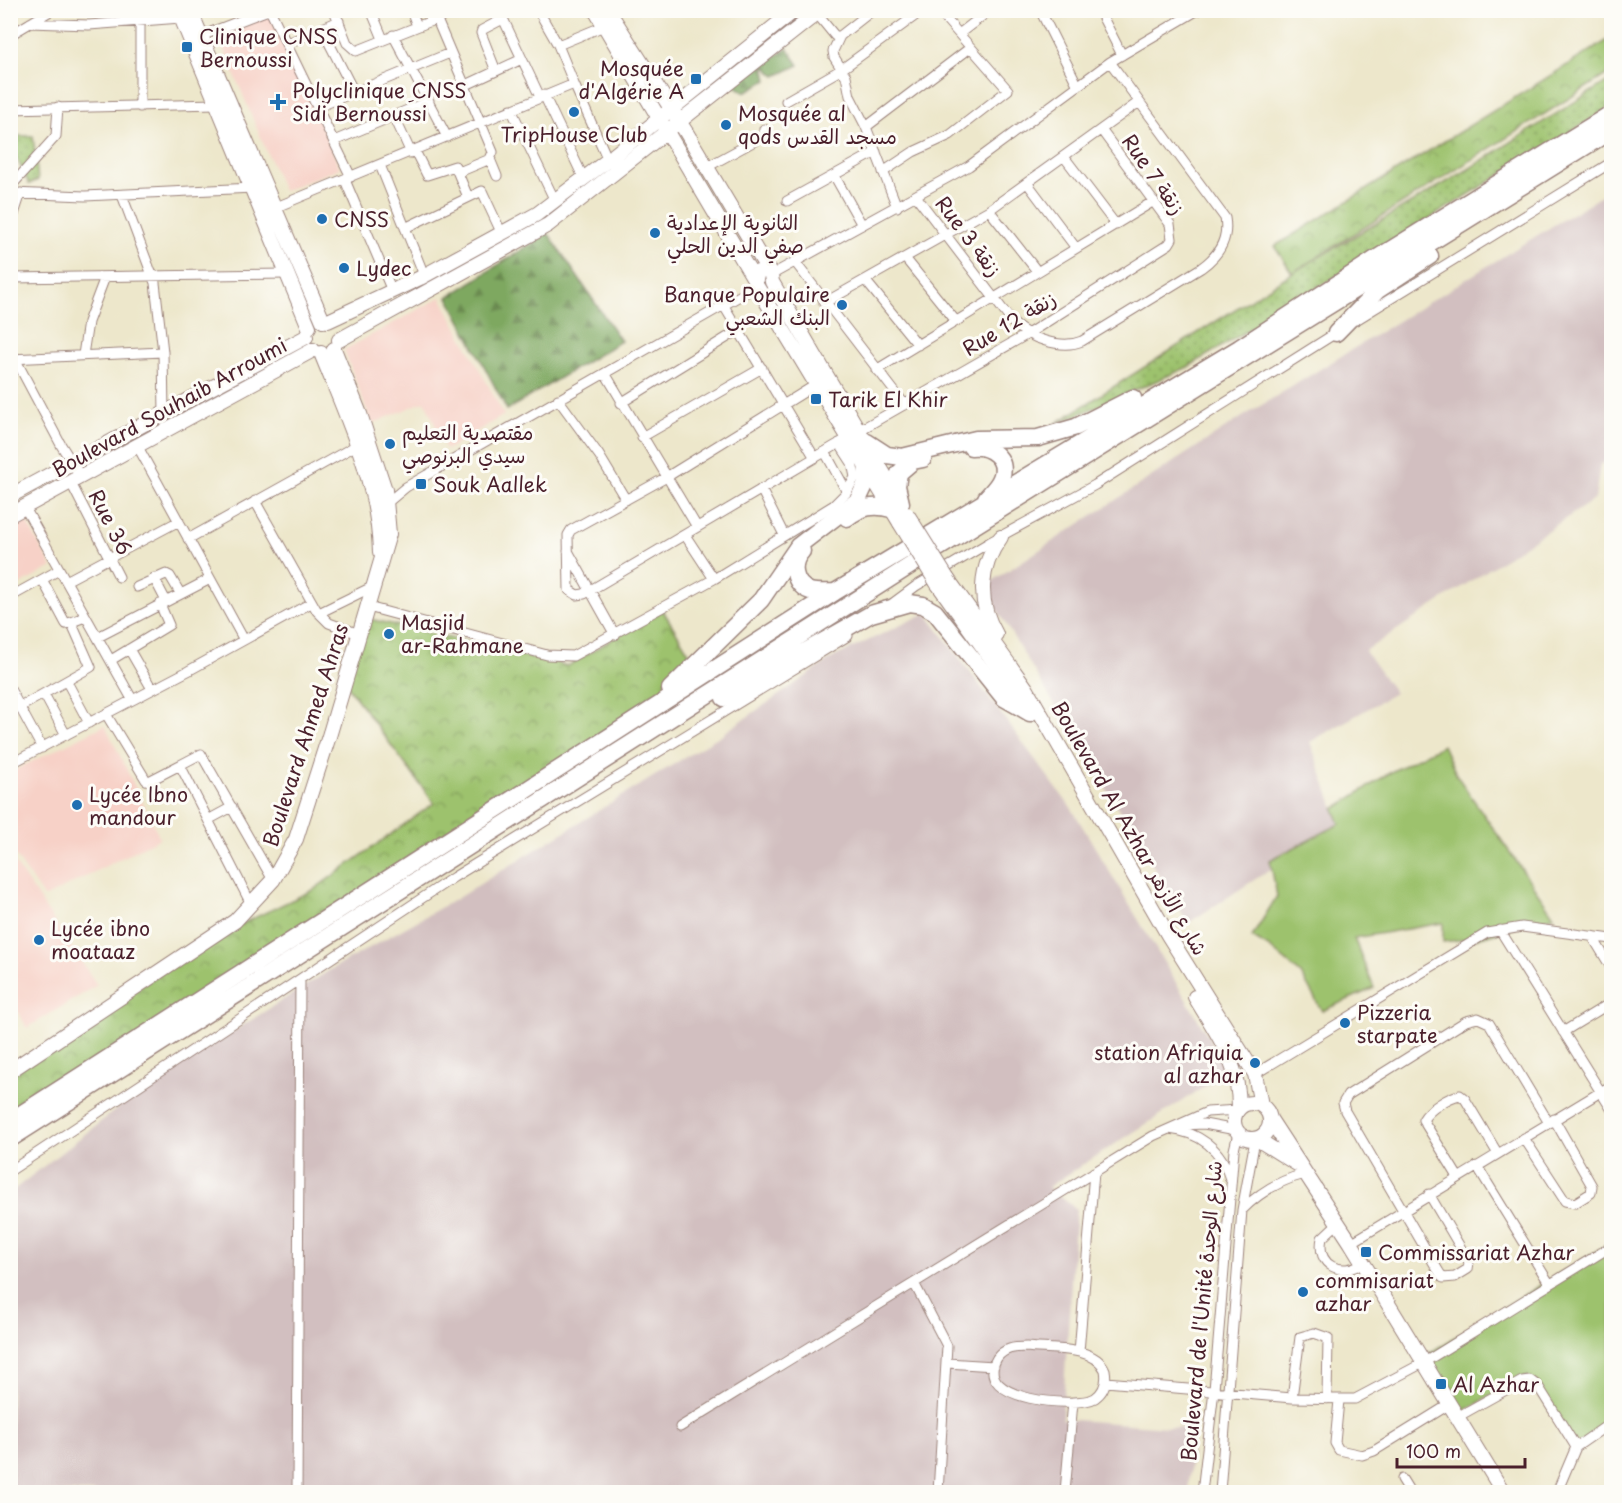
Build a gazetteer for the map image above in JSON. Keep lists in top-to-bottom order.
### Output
{
  "streets": {
    "street": [
      "Rue 7 زنقة",
      "Rue 3 زنقة",
      "Rue 12 زنقة",
      "Boulevard Souhaib Arroumi",
      "Rue 36",
      "Boulevard Ahmed Ahras",
      "Boulevard Al Azhar شارع الأزهر",
      "Boulevard de l'Unité شارع الوحدة"
    ]
  },
  "crossings": [
    ["Rue 7 زنقة", "Rue 12 زنقة"],
    ["Rue 3 زنقة", "Rue 12 زنقة"],
    ["Boulevard Souhaib Arroumi", "Rue 36"],
    ["Boulevard Al Azhar شارع الأزهر", "Boulevard de l'Unité شارع الوحدة"]
  ],
  "places": {
    "transit": [
      "Clinique CNSS Bernoussi",
      "Mosquée d'Algérie A",
      "Tarik El Khir",
      "Souk Aallek",
      "Commissariat Azhar",
      "Al Azhar"
    ],
    "health": ["Polyclinique ِCNSS Sidi Bernoussi"],
    "other": [
      "TripHouse Club",
      "Mosquée al qods مسجد القدس",
      "CNSS",
      "الثانوية الإعدادية صفي الدين الحلي",
      "Lydec",
      "Banque Populaire البنك الشعبي",
      "مقتصدية التعليم سيدي البرنوصي",
      "Masjid ar-Rahmane",
      "Lycée Ibno mandour",
      "Lycée ibno moataaz",
      "Pizzeria starpate",
      "station Afriquia al azhar",
      "commisariat azhar"
    ]
  },
  "scale_bar": "100 m"
}
